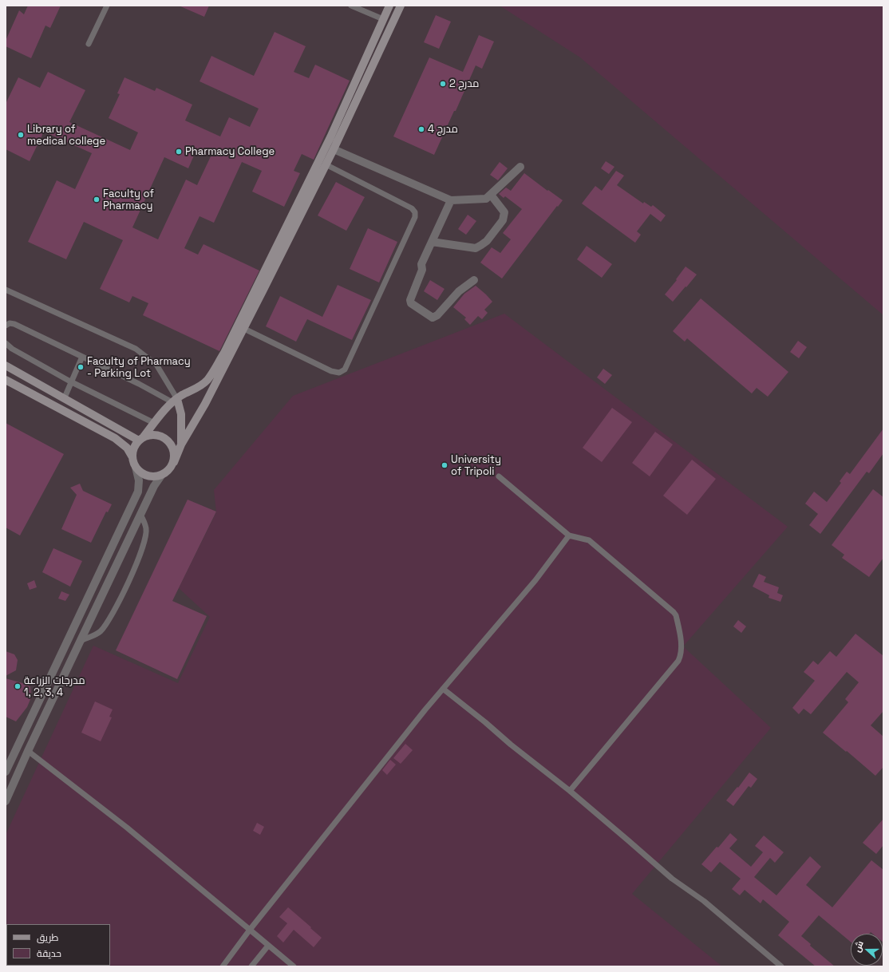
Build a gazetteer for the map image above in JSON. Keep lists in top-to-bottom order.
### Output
{
  "places": [
    "مدرج 2",
    "مدرج 4",
    "Library of medical college",
    "Pharmacy College",
    "Faculty of Pharmacy",
    "Faculty of Pharmacy - Parking Lot",
    "University of Tripoli",
    "مدرجات الزراعة 1, 2, 3, 4"
  ],
  "legend": ["طريق", "حديقة"],
  "north": "left"
}
